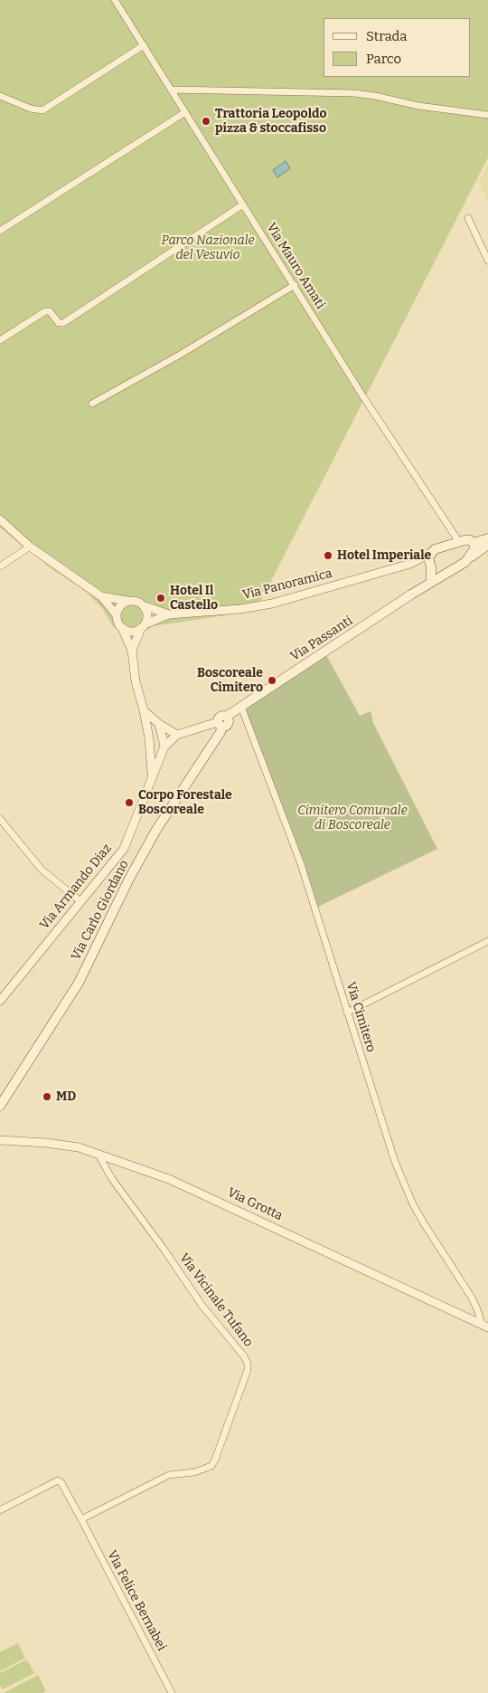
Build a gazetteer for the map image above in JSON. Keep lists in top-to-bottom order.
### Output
{
  "streets": {
    "main road": ["Via Passanti", "Via Carlo Giordano"],
    "street": [
      "Via Mauro Amati",
      "Via Panoramica",
      "Via Armando Diaz",
      "Via Cimitero",
      "Via Grotta",
      "Via Vicinale Tufano",
      "Via Felice Bernabei"
    ]
  },
  "crossings": [
    ["Via Panoramica", "Via Armando Diaz"],
    ["Via Passanti", "Via Armando Diaz"],
    ["Via Passanti", "Via Carlo Giordano"],
    ["Via Passanti", "Via Cimitero"],
    ["Via Cimitero", "Via Grotta"],
    ["Via Grotta", "Via Vicinale Tufano"],
    ["Via Vicinale Tufano", "Via Felice Bernabei"]
  ],
  "parks": ["Parco Nazionale del Vesuvio", "Cimitero Comunale di Boscoreale"],
  "places": [
    "Trattoria Leopoldo pizza & stoccafisso",
    "Hotel Imperiale",
    "Hotel Il Castello",
    "Boscoreale Cimitero",
    "Corpo Forestale Boscoreale",
    "MD"
  ],
  "legend": ["Strada", "Parco"]
}
